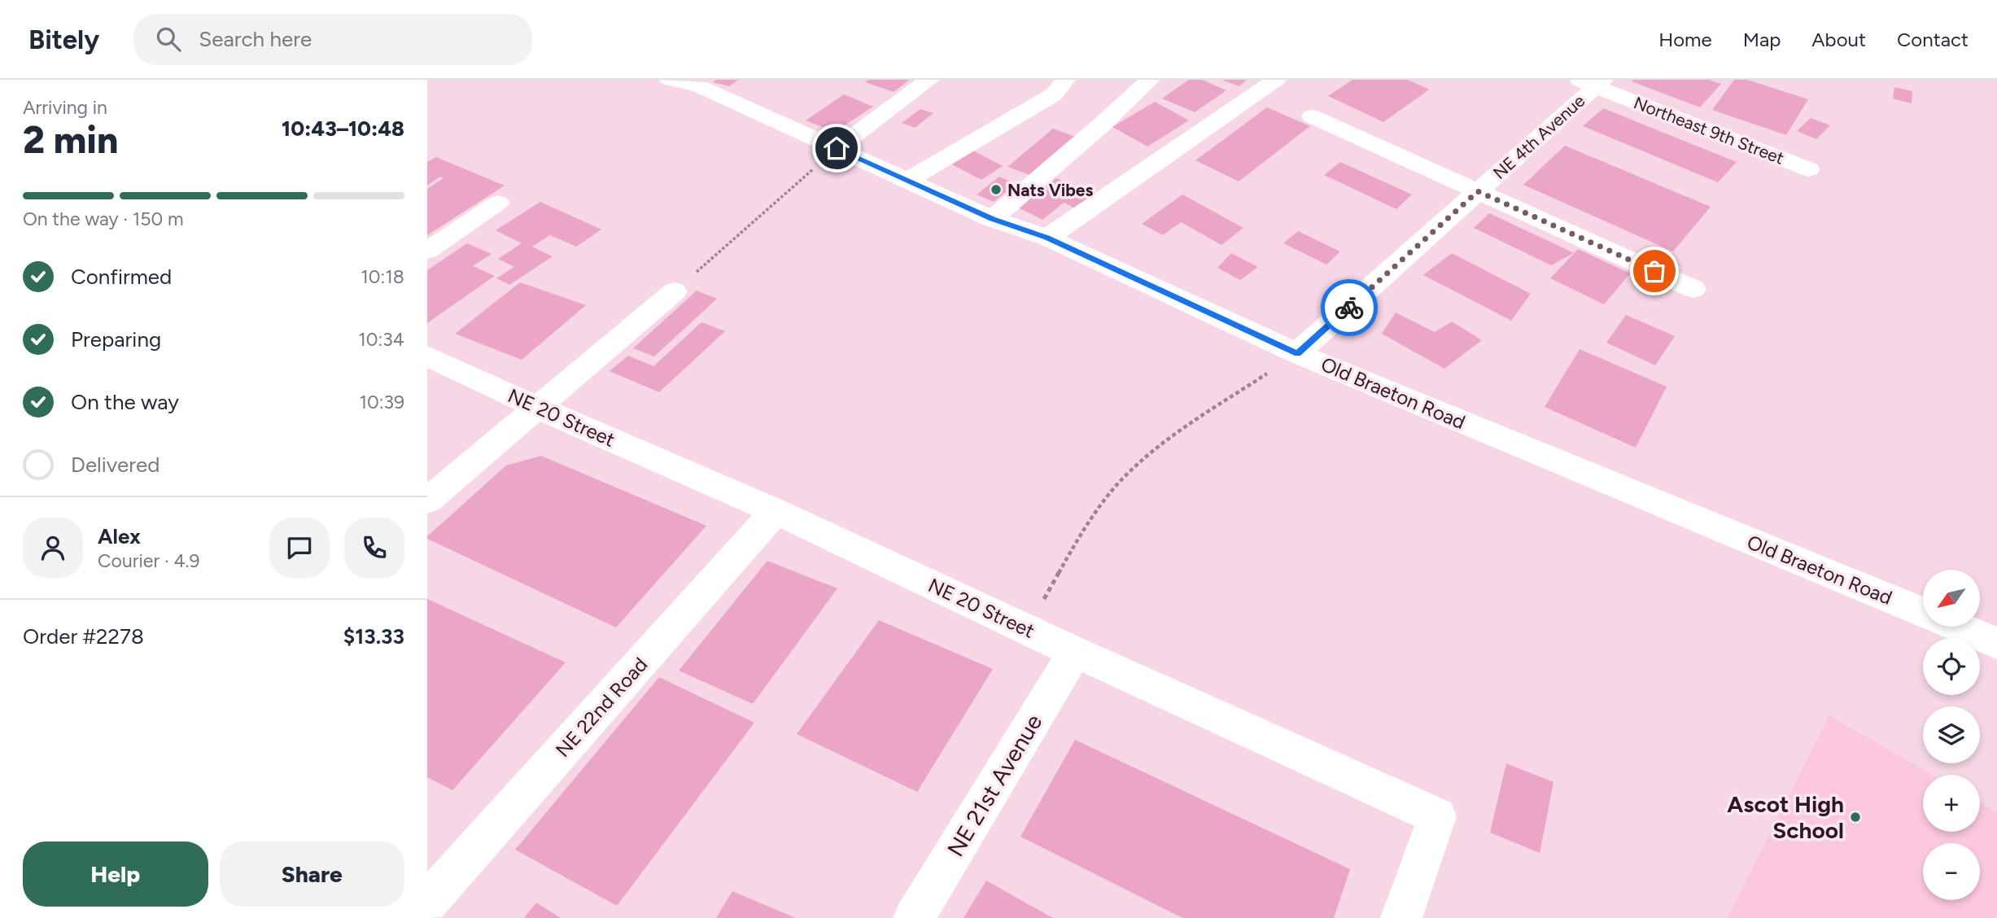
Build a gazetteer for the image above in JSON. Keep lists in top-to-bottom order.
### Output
{
  "streets": {
    "street": [
      "Northeast 9th Street",
      "NE 4th Avenue",
      "Old Braeton Road",
      "NE 20 Street",
      "NE 22nd Road",
      "NE 21st Avenue"
    ]
  },
  "crossings": [
    ["Northeast 9th Street", "NE 4th Avenue"],
    ["NE 4th Avenue", "Old Braeton Road"],
    ["NE 20 Street", "NE 22nd Road"],
    ["NE 20 Street", "NE 21st Avenue"]
  ],
  "places": ["Nats Vibes", "Ascot High School"],
  "north": "bottom left",
  "page": {
    "header": "Bitely",
    "search": "Search here",
    "nav": [
      "Home",
      "Map",
      "About",
      "Contact"
    ],
    "heading": ["2 min", "Arriving in", "10:43–10:48"],
    "panel": [
      "Alex",
      "Courier · 4.9",
      "Order #2278",
      "$13.33"
    ],
    "bar": "On the way · 150 m",
    "list": [
      ["Confirmed", "10:18"],
      ["Preparing", "10:34"],
      ["On the way", "10:39"],
      "Delivered"
    ],
    "map_buttons": ["+", "−"],
    "buttons": ["Help", "Share"]
  }
}
